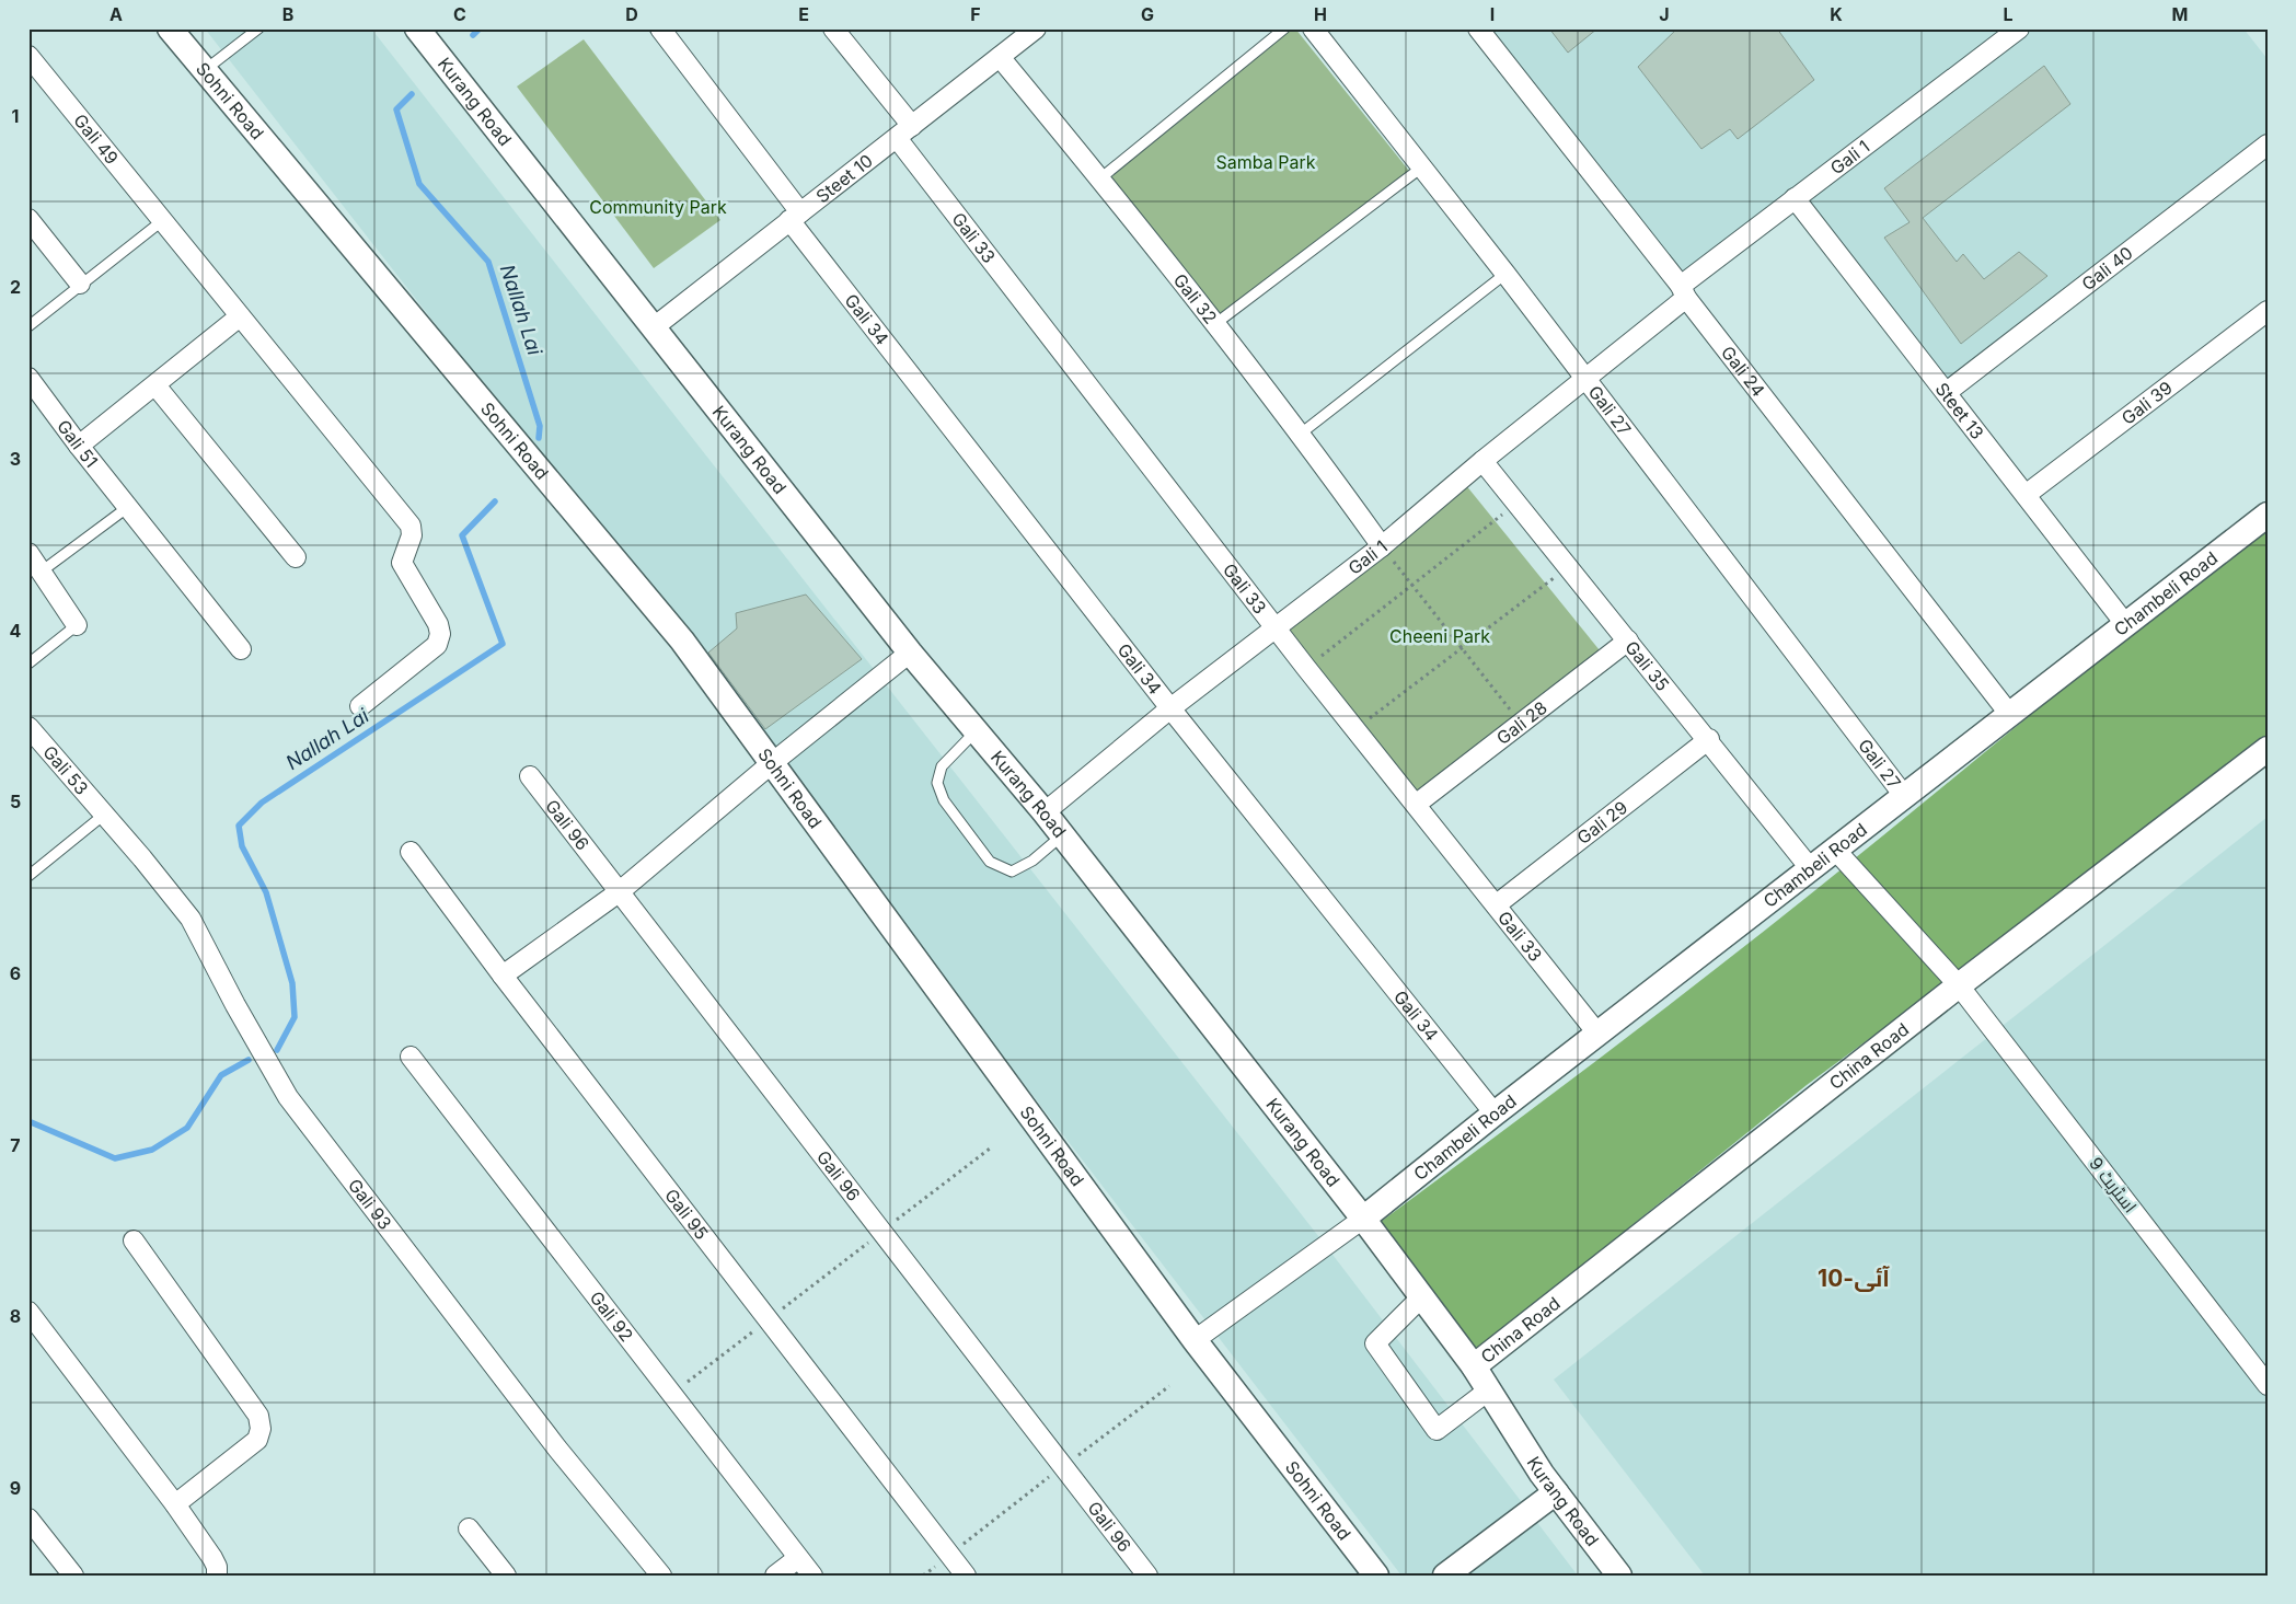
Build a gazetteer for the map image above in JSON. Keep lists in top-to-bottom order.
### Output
{
  "streets": {
    "street": [
      "Sohni Road",
      "Kurang Road",
      "Gali 49",
      "Gali 1",
      "Steet 10",
      "Gali 33",
      "Gali 40",
      "Gali 32",
      "Gali 34",
      "Gali 24",
      "Gali 39",
      "Steet 13",
      "Gali 27",
      "Gali 51",
      "Chambeli Road",
      "Gali 35",
      "Gali 28",
      "Gali 53",
      "Gali 29",
      "Gali 96",
      "China Road",
      "اسٹریٹ 9",
      "Gali 93",
      "Gali 95",
      "Gali 92"
    ]
  },
  "crossings": [
    ["Kurang Road", "Gali 1"],
    ["Kurang Road", "Steet 10"],
    ["Kurang Road", "Chambeli Road"],
    ["Kurang Road", "China Road"],
    ["Gali 1", "Gali 33"],
    ["Gali 1", "Gali 32"],
    ["Gali 1", "Gali 34"],
    ["Gali 1", "Gali 24"],
    ["Gali 1", "Steet 13"],
    ["Gali 1", "Gali 27"],
    ["Gali 1", "Gali 35"],
    ["Steet 10", "Gali 33"],
    ["Steet 10", "Gali 32"],
    ["Steet 10", "Gali 34"],
    ["Gali 33", "Chambeli Road"],
    ["Gali 33", "Gali 28"],
    ["Gali 33", "Gali 29"],
    ["Gali 40", "Steet 13"],
    ["Gali 34", "Chambeli Road"],
    ["Gali 24", "Chambeli Road"],
    ["Gali 39", "Steet 13"],
    ["Steet 13", "Chambeli Road"],
    ["Gali 27", "Chambeli Road"],
    ["Chambeli Road", "Gali 35"],
    ["Chambeli Road", "اسٹریٹ 9"],
    ["Gali 35", "Gali 28"],
    ["Gali 35", "Gali 29"],
    ["Gali 53", "Gali 93"],
    ["China Road", "اسٹریٹ 9"]
  ],
  "districts": ["آئی-10"],
  "water": ["Nallah Lai"],
  "parks": ["Samba Park", "Community Park", "Cheeni Park"],
  "grid": {
    "columns": [
      "A",
      "B",
      "C",
      "D",
      "E",
      "F",
      "G",
      "H",
      "I",
      "J",
      "K",
      "L",
      "M"
    ],
    "rows": [
      "1",
      "2",
      "3",
      "4",
      "5",
      "6",
      "7",
      "8",
      "9"
    ]
  }
}
